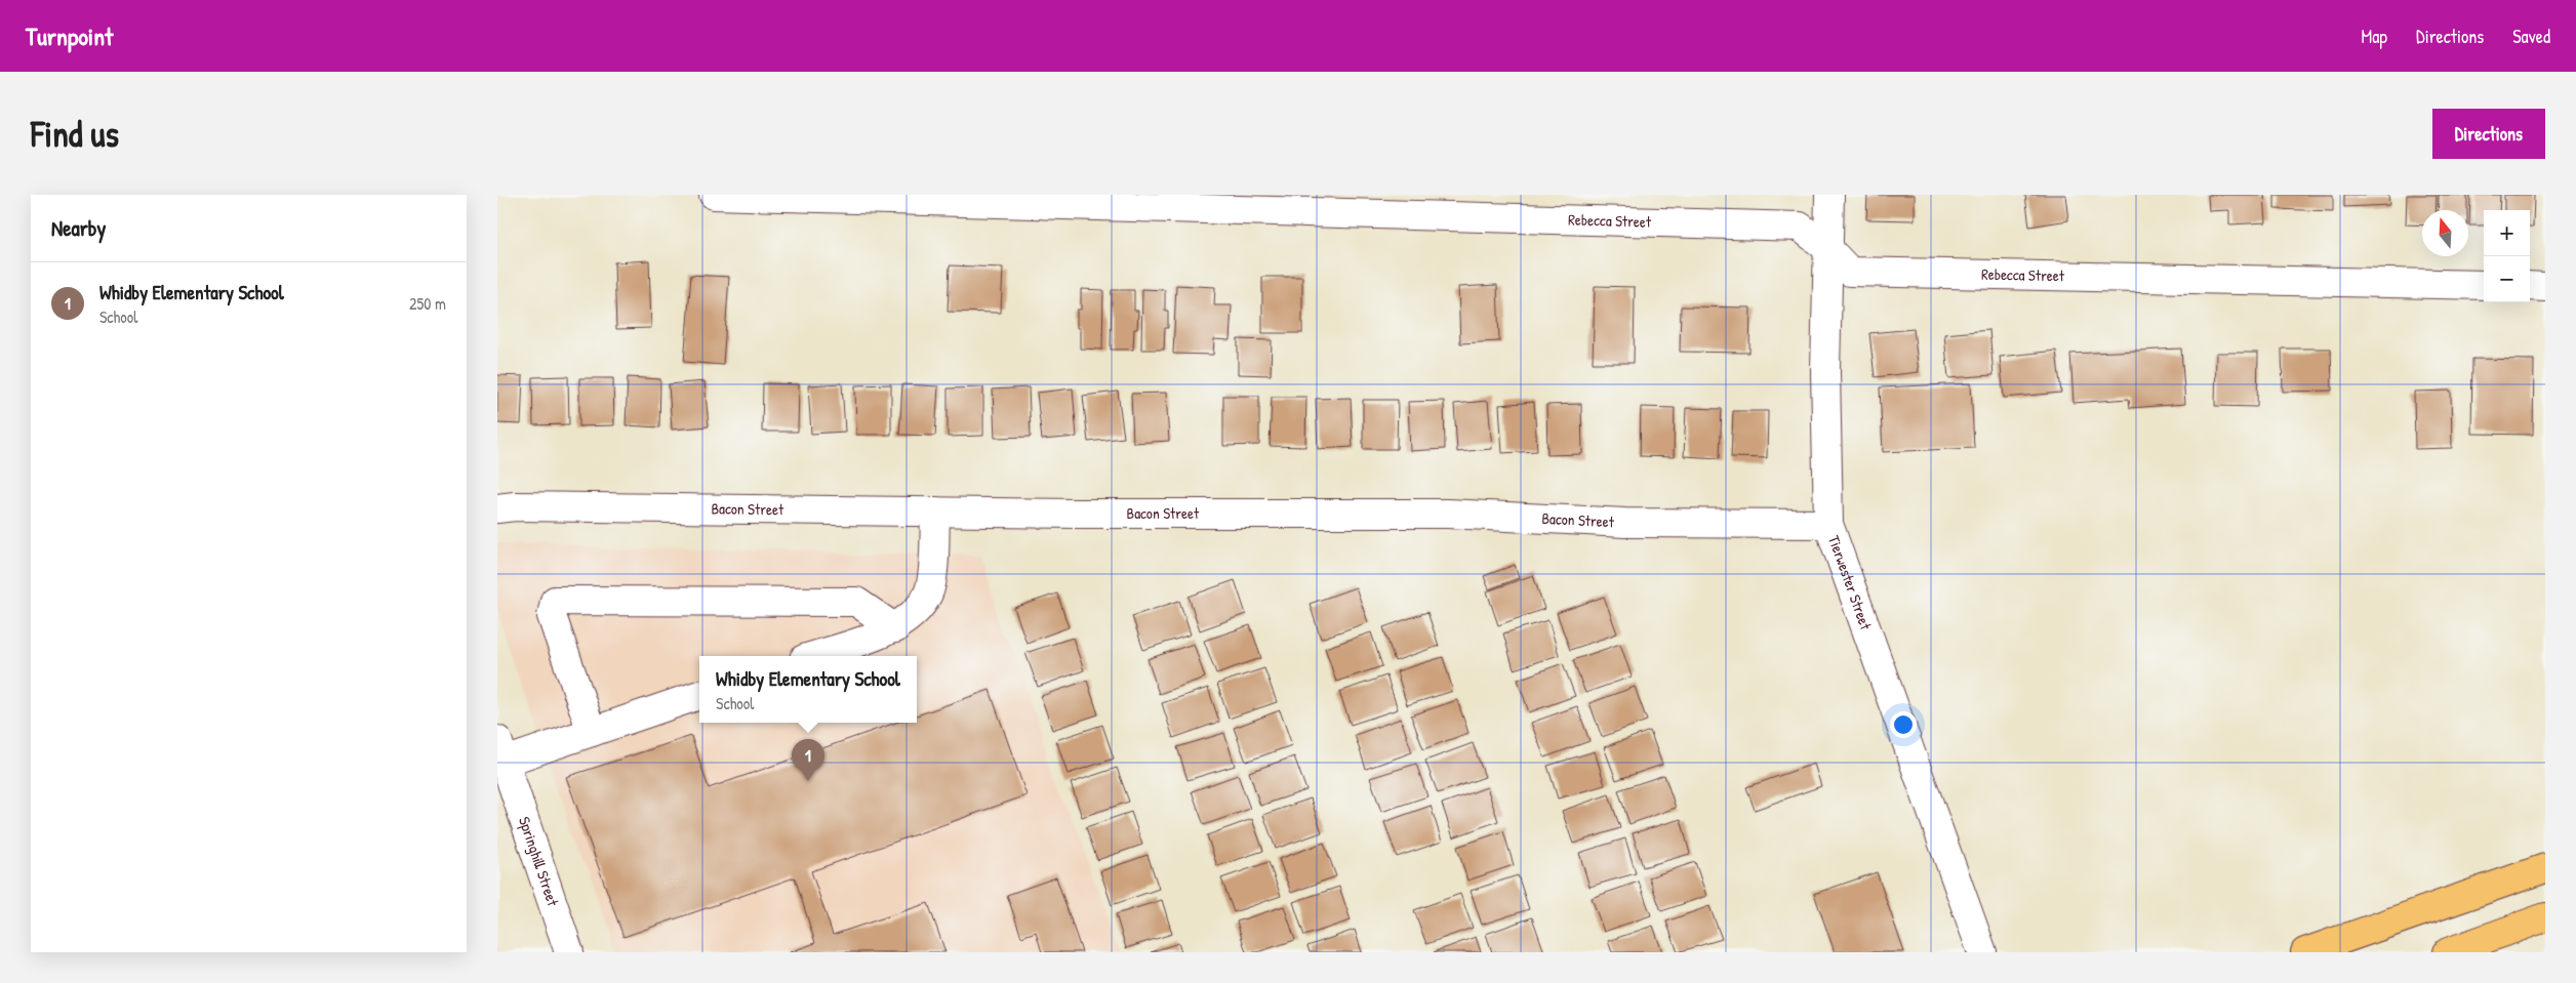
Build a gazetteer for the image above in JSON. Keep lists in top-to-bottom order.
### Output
{
  "streets": {
    "street": [
      "Rebecca Street",
      "Bacon Street",
      "Tierwester Street",
      "Springhill Street"
    ]
  },
  "crossings": [
    ["Rebecca Street", "Tierwester Street"],
    ["Bacon Street", "Tierwester Street"]
  ],
  "north": "top",
  "page": {
    "header": "Turnpoint",
    "nav": ["Map", "Directions", "Saved"],
    "buttons": "Directions",
    "title": "Find us",
    "heading": "Nearby",
    "map_buttons": ["+", "−"],
    "list": [
      {
        "mark": "1",
        "name": "Whidby Elementary School",
        "note": "School",
        "value": "250 m"
      }
    ],
    "popup": ["Whidby Elementary School", "School"],
    "pins": "1"
  }
}
